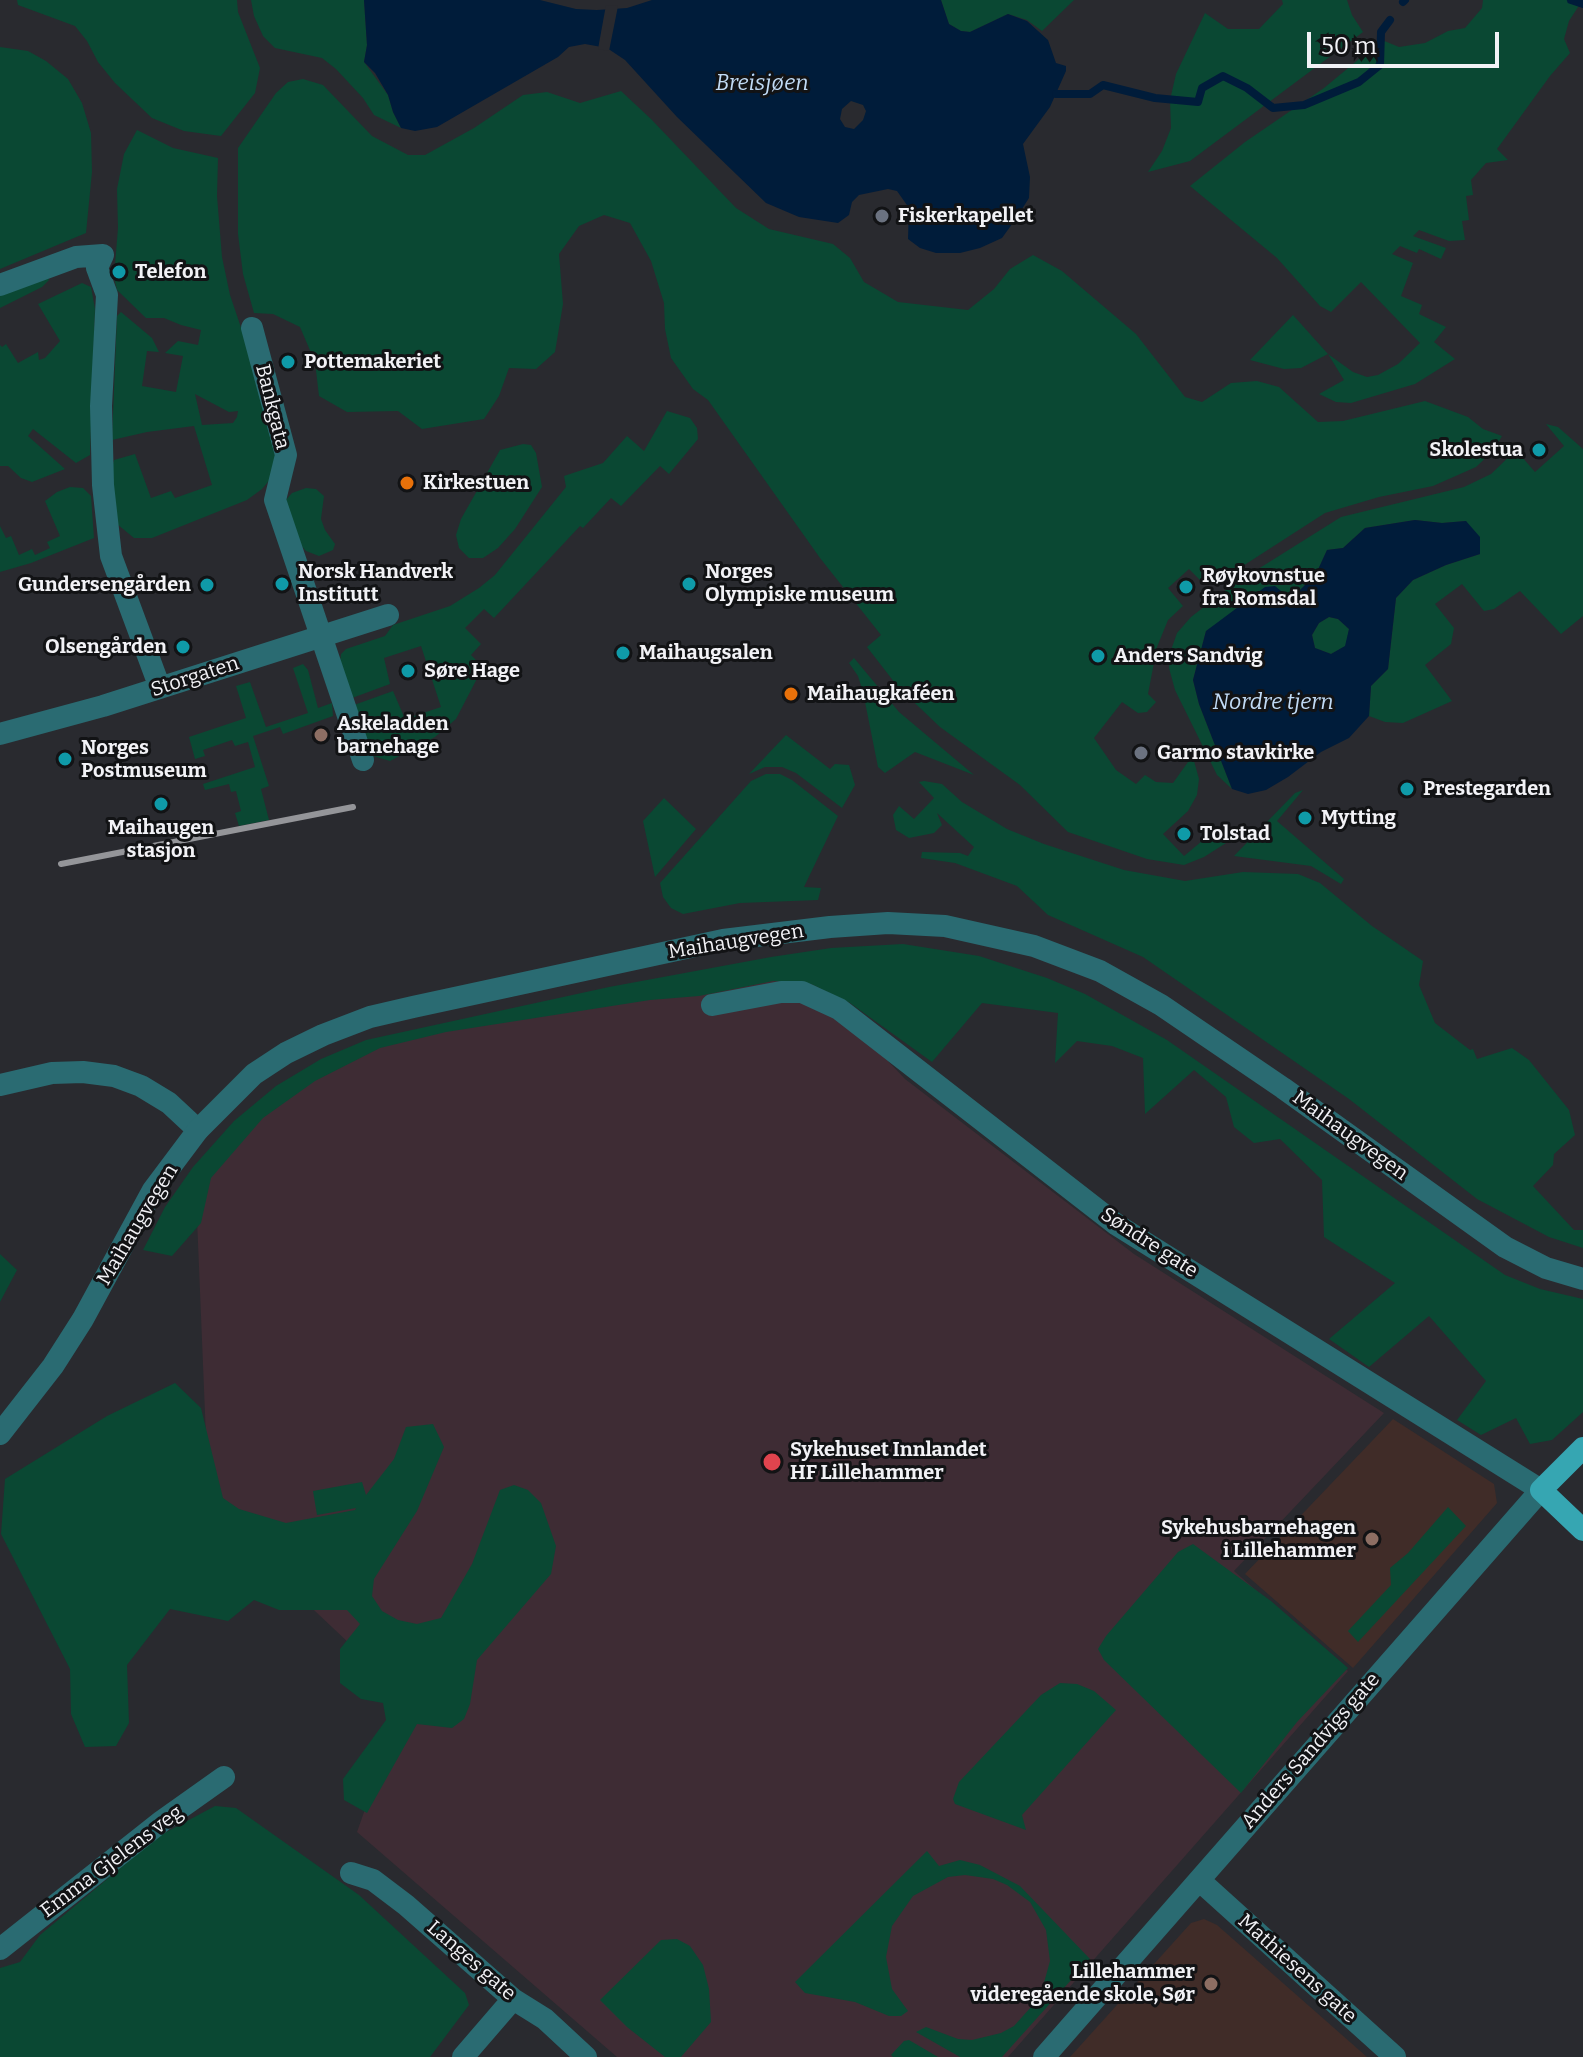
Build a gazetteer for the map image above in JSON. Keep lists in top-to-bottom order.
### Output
{
  "streets": {
    "main road": ["Søndre gate", "Anders Sandvigs gate"],
    "street": [
      "Bankgata",
      "Storgaten",
      "Maihaugvegen",
      "Emma Gjelens veg",
      "Langes gate",
      "Mathiesens gate"
    ]
  },
  "crossings": [
    ["Bankgata", "Storgaten"],
    ["Søndre gate", "Anders Sandvigs gate"],
    ["Anders Sandvigs gate", "Mathiesens gate"]
  ],
  "water": ["Breisjøen", "Nordre tjern"],
  "places": [
    "Fiskerkapellet",
    "Telefon",
    "Pottemakeriet",
    "Skolestua",
    "Kirkestuen",
    "Norsk Handverk Institutt",
    "Norges Olympiske museum",
    "Gundersengården",
    "Røykovnstue fra Romsdal",
    "Olsengården",
    "Maihaugsalen",
    "Anders Sandvig",
    "Søre Hage",
    "Maihaugkaféen",
    "Askeladden barnehage",
    "Garmo stavkirke",
    "Norges Postmuseum",
    "Prestegarden",
    "Maihaugen stasjon",
    "Mytting",
    "Tolstad",
    "Sykehuset Innlandet HF Lillehammer",
    "Sykehusbarnehagen i Lillehammer",
    "Lillehammer videregående skole, Sør"
  ],
  "scale_bar": "50 m"
}
